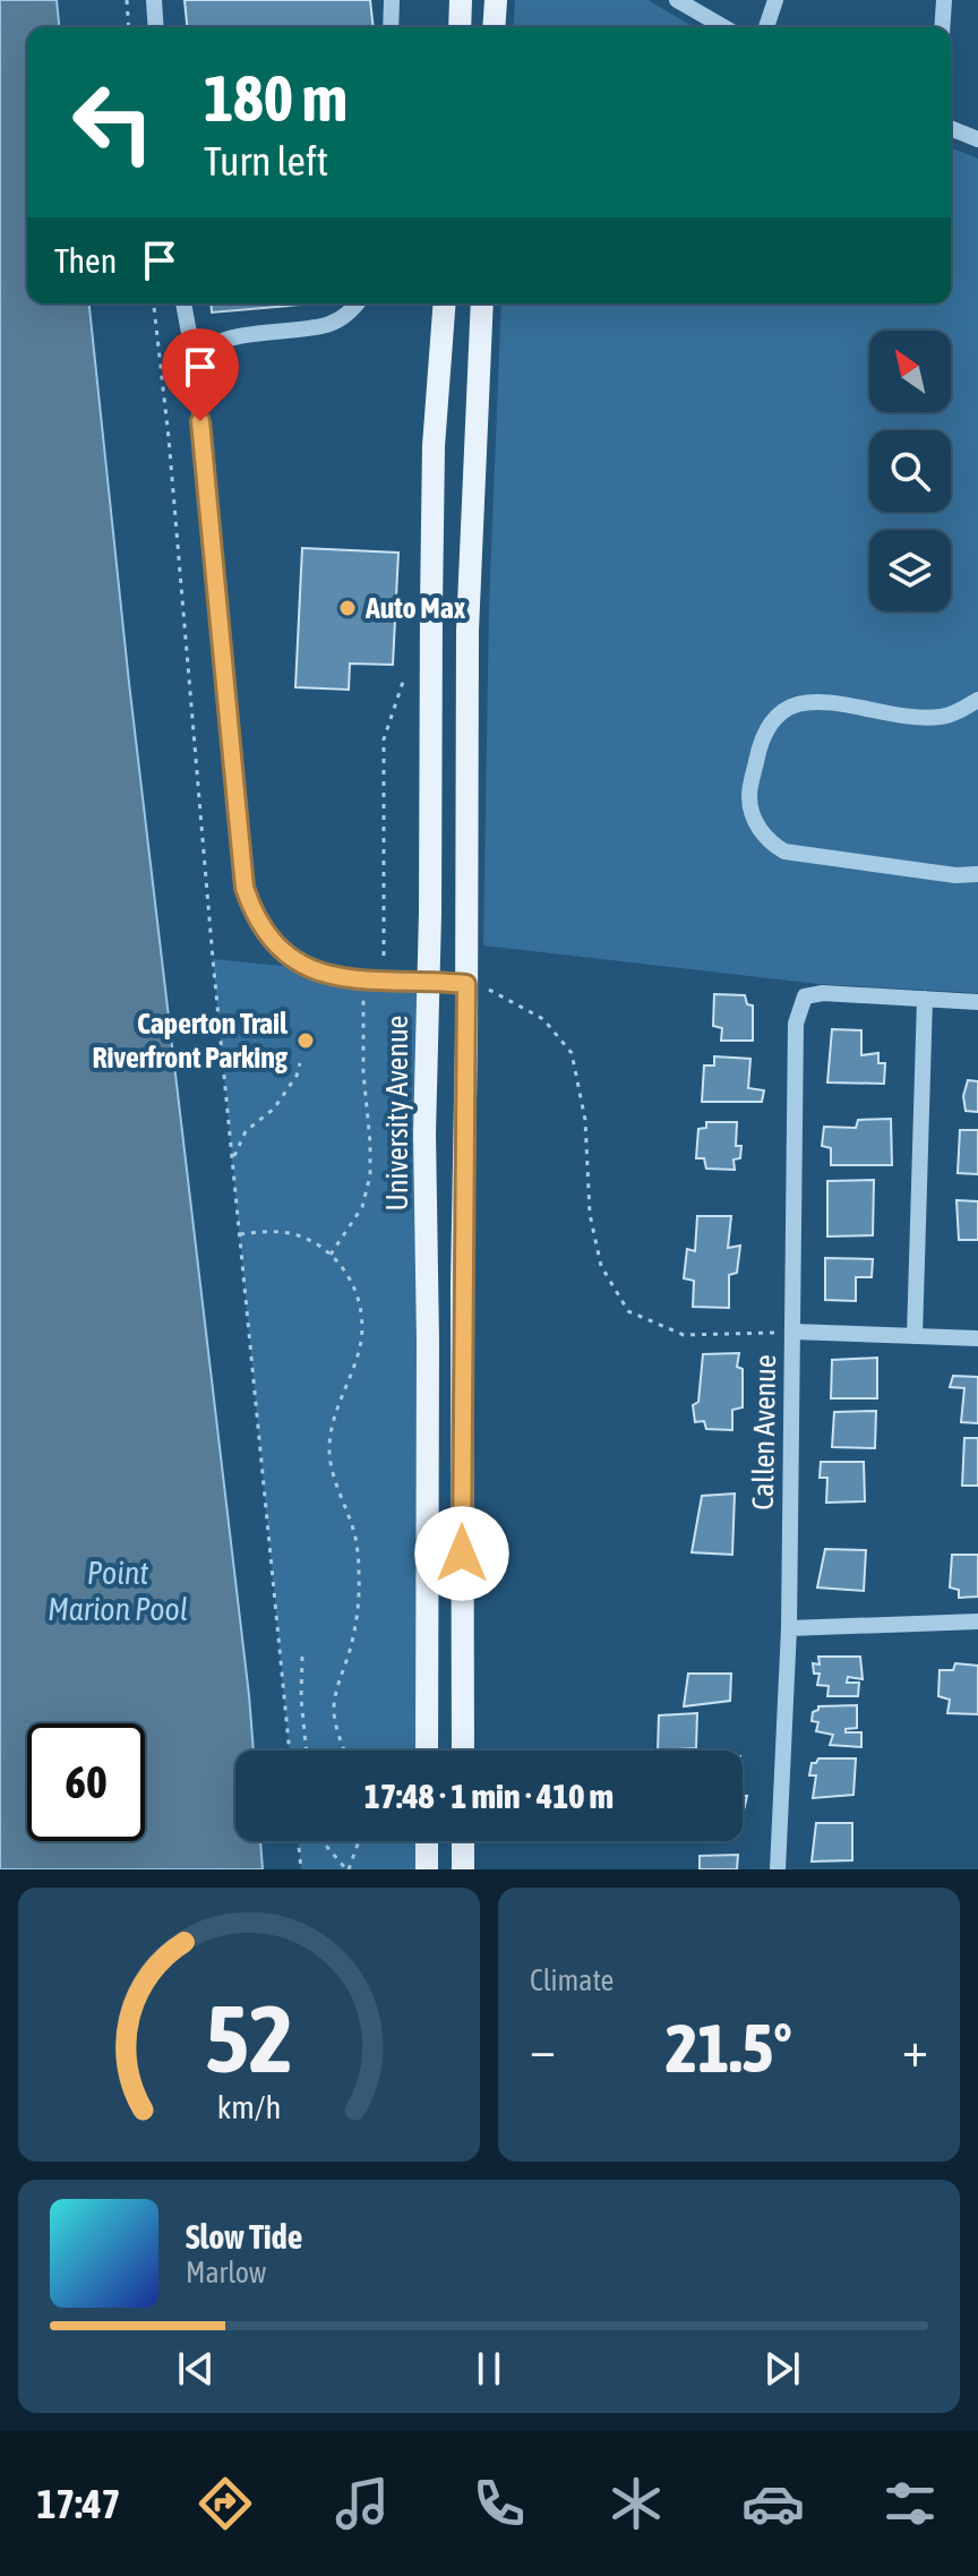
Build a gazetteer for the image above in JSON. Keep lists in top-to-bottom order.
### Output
{
  "streets": {
    "main road": ["University Avenue"],
    "street": ["Callen Avenue"]
  },
  "water": ["Point Marion Pool"],
  "places": ["Auto Max", "Caperton Trail Riverfront Parking"],
  "north": "top left",
  "page": {
    "turn": ["180 m", "Turn left"],
    "then": "Then",
    "limit": "60",
    "trip": "17:48 · 1 min · 410 m",
    "tile": "Climate",
    "heat": ["−", "21.5°", "+"],
    "song": ["Slow Tide", "Marlow"],
    "tabs": "17:47",
    "gauge": ["52", "km/h"]
  }
}
